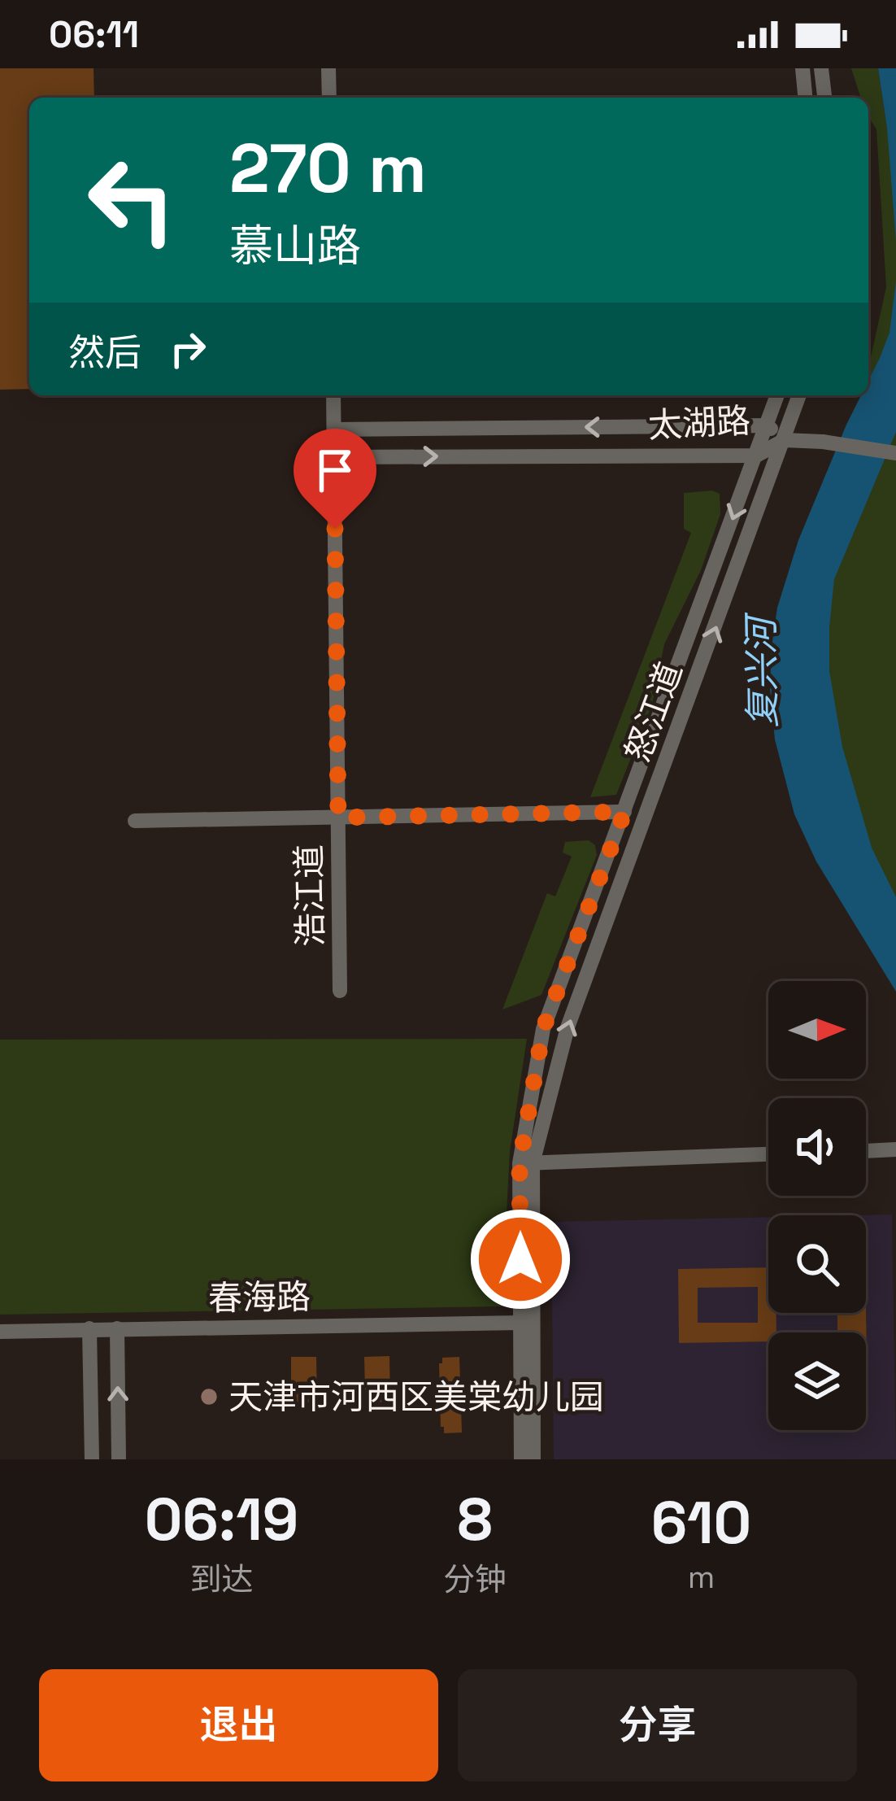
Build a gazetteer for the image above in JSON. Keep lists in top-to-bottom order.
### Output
{
  "streets": {
    "street": [
      "太湖路",
      "怒江道",
      "浩江道",
      "春海路"
    ]
  },
  "crossings": [
    ["太湖路", "怒江道"],
    ["太湖路", "浩江道"],
    ["怒江道", "春海路"]
  ],
  "water": ["复兴河"],
  "places": ["天津市河西区美棠幼儿园"],
  "north": "right",
  "page": {
    "status": "06:11",
    "turn": ["270 m", "慕山路"],
    "then": "然后",
    "eta": [
      "06:19",
      "到达",
      "8",
      "分钟",
      "610",
      "m"
    ],
    "buttons": ["退出", "分享"]
  }
}
